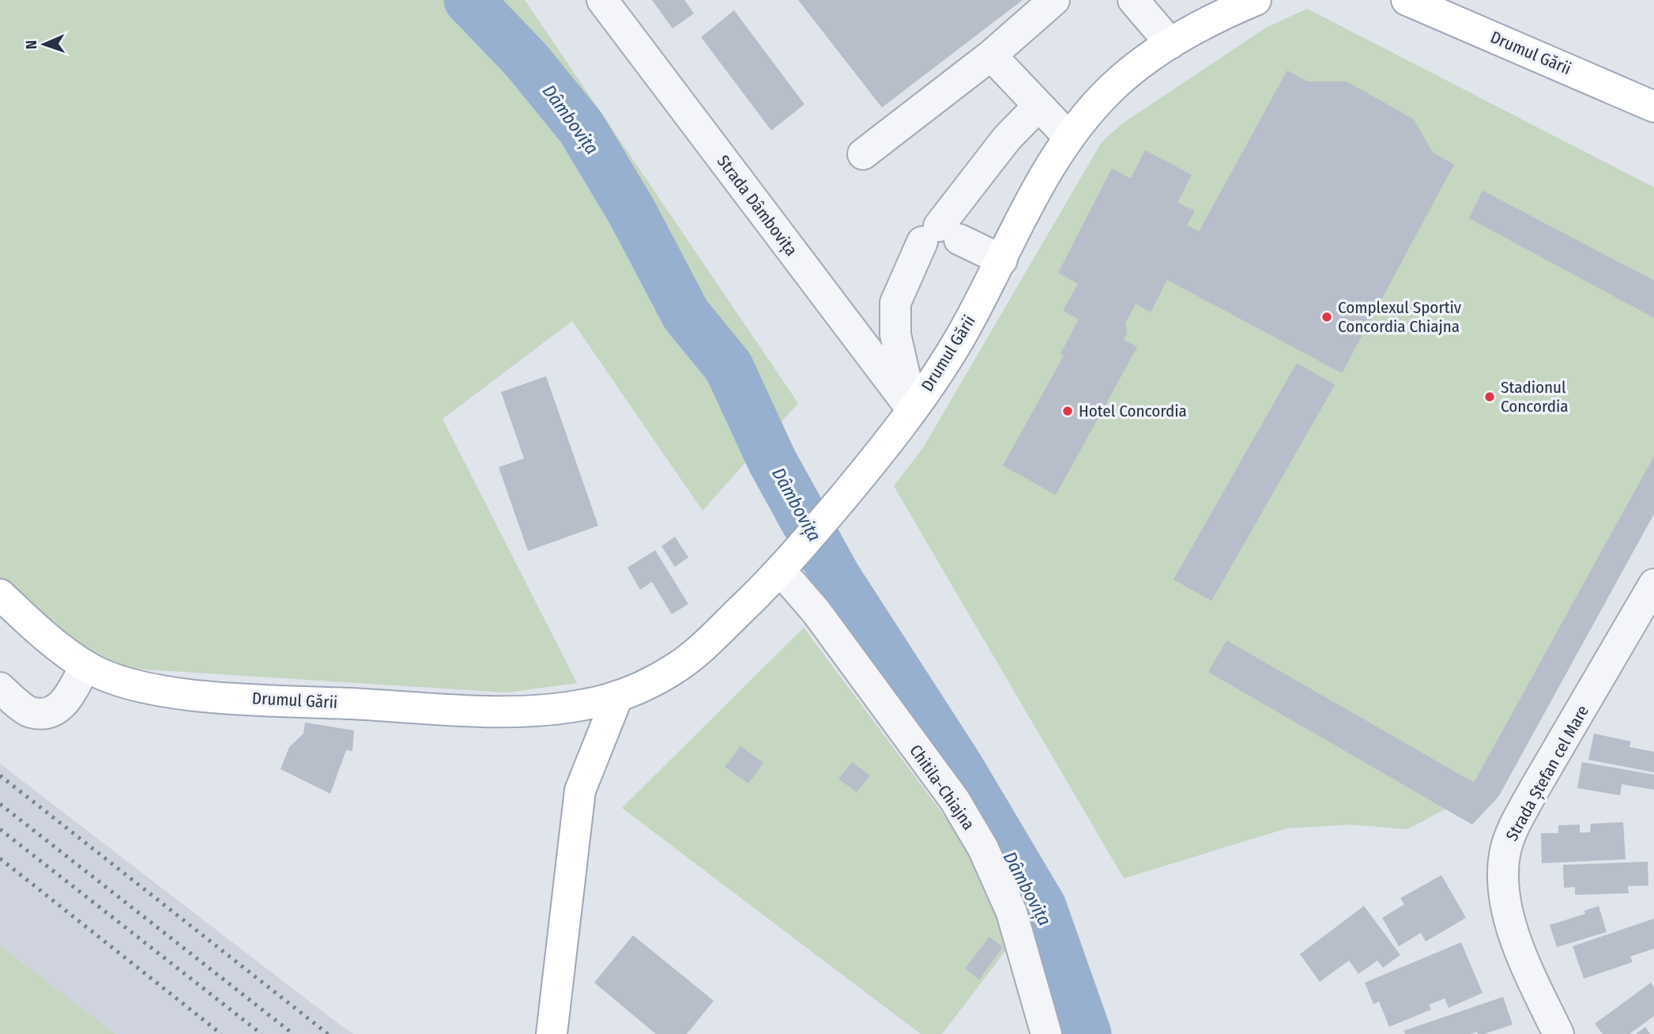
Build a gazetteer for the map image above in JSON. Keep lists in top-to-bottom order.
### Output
{
  "streets": {
    "main road": ["Drumul Gării"],
    "street": ["Strada Dâmbovița", "Strada Ștefan cel Mare", "Chitila-Chiajna"]
  },
  "crossings": [
    ["Drumul Gării", "Strada Dâmbovița"],
    ["Drumul Gării", "Chitila-Chiajna"]
  ],
  "water": ["Dâmbovița"],
  "places": ["Complexul Sportiv Concordia Chiajna", "Stadionul Concordia", "Hotel Concordia"],
  "north": "left"
}
